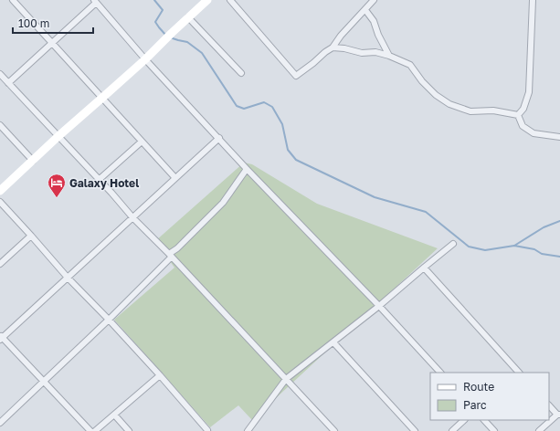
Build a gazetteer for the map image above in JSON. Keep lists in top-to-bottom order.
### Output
{
  "places": {
    "hotel": ["Galaxy Hotel"]
  },
  "legend": ["Route", "Parc"],
  "scale_bar": "100 m"
}
